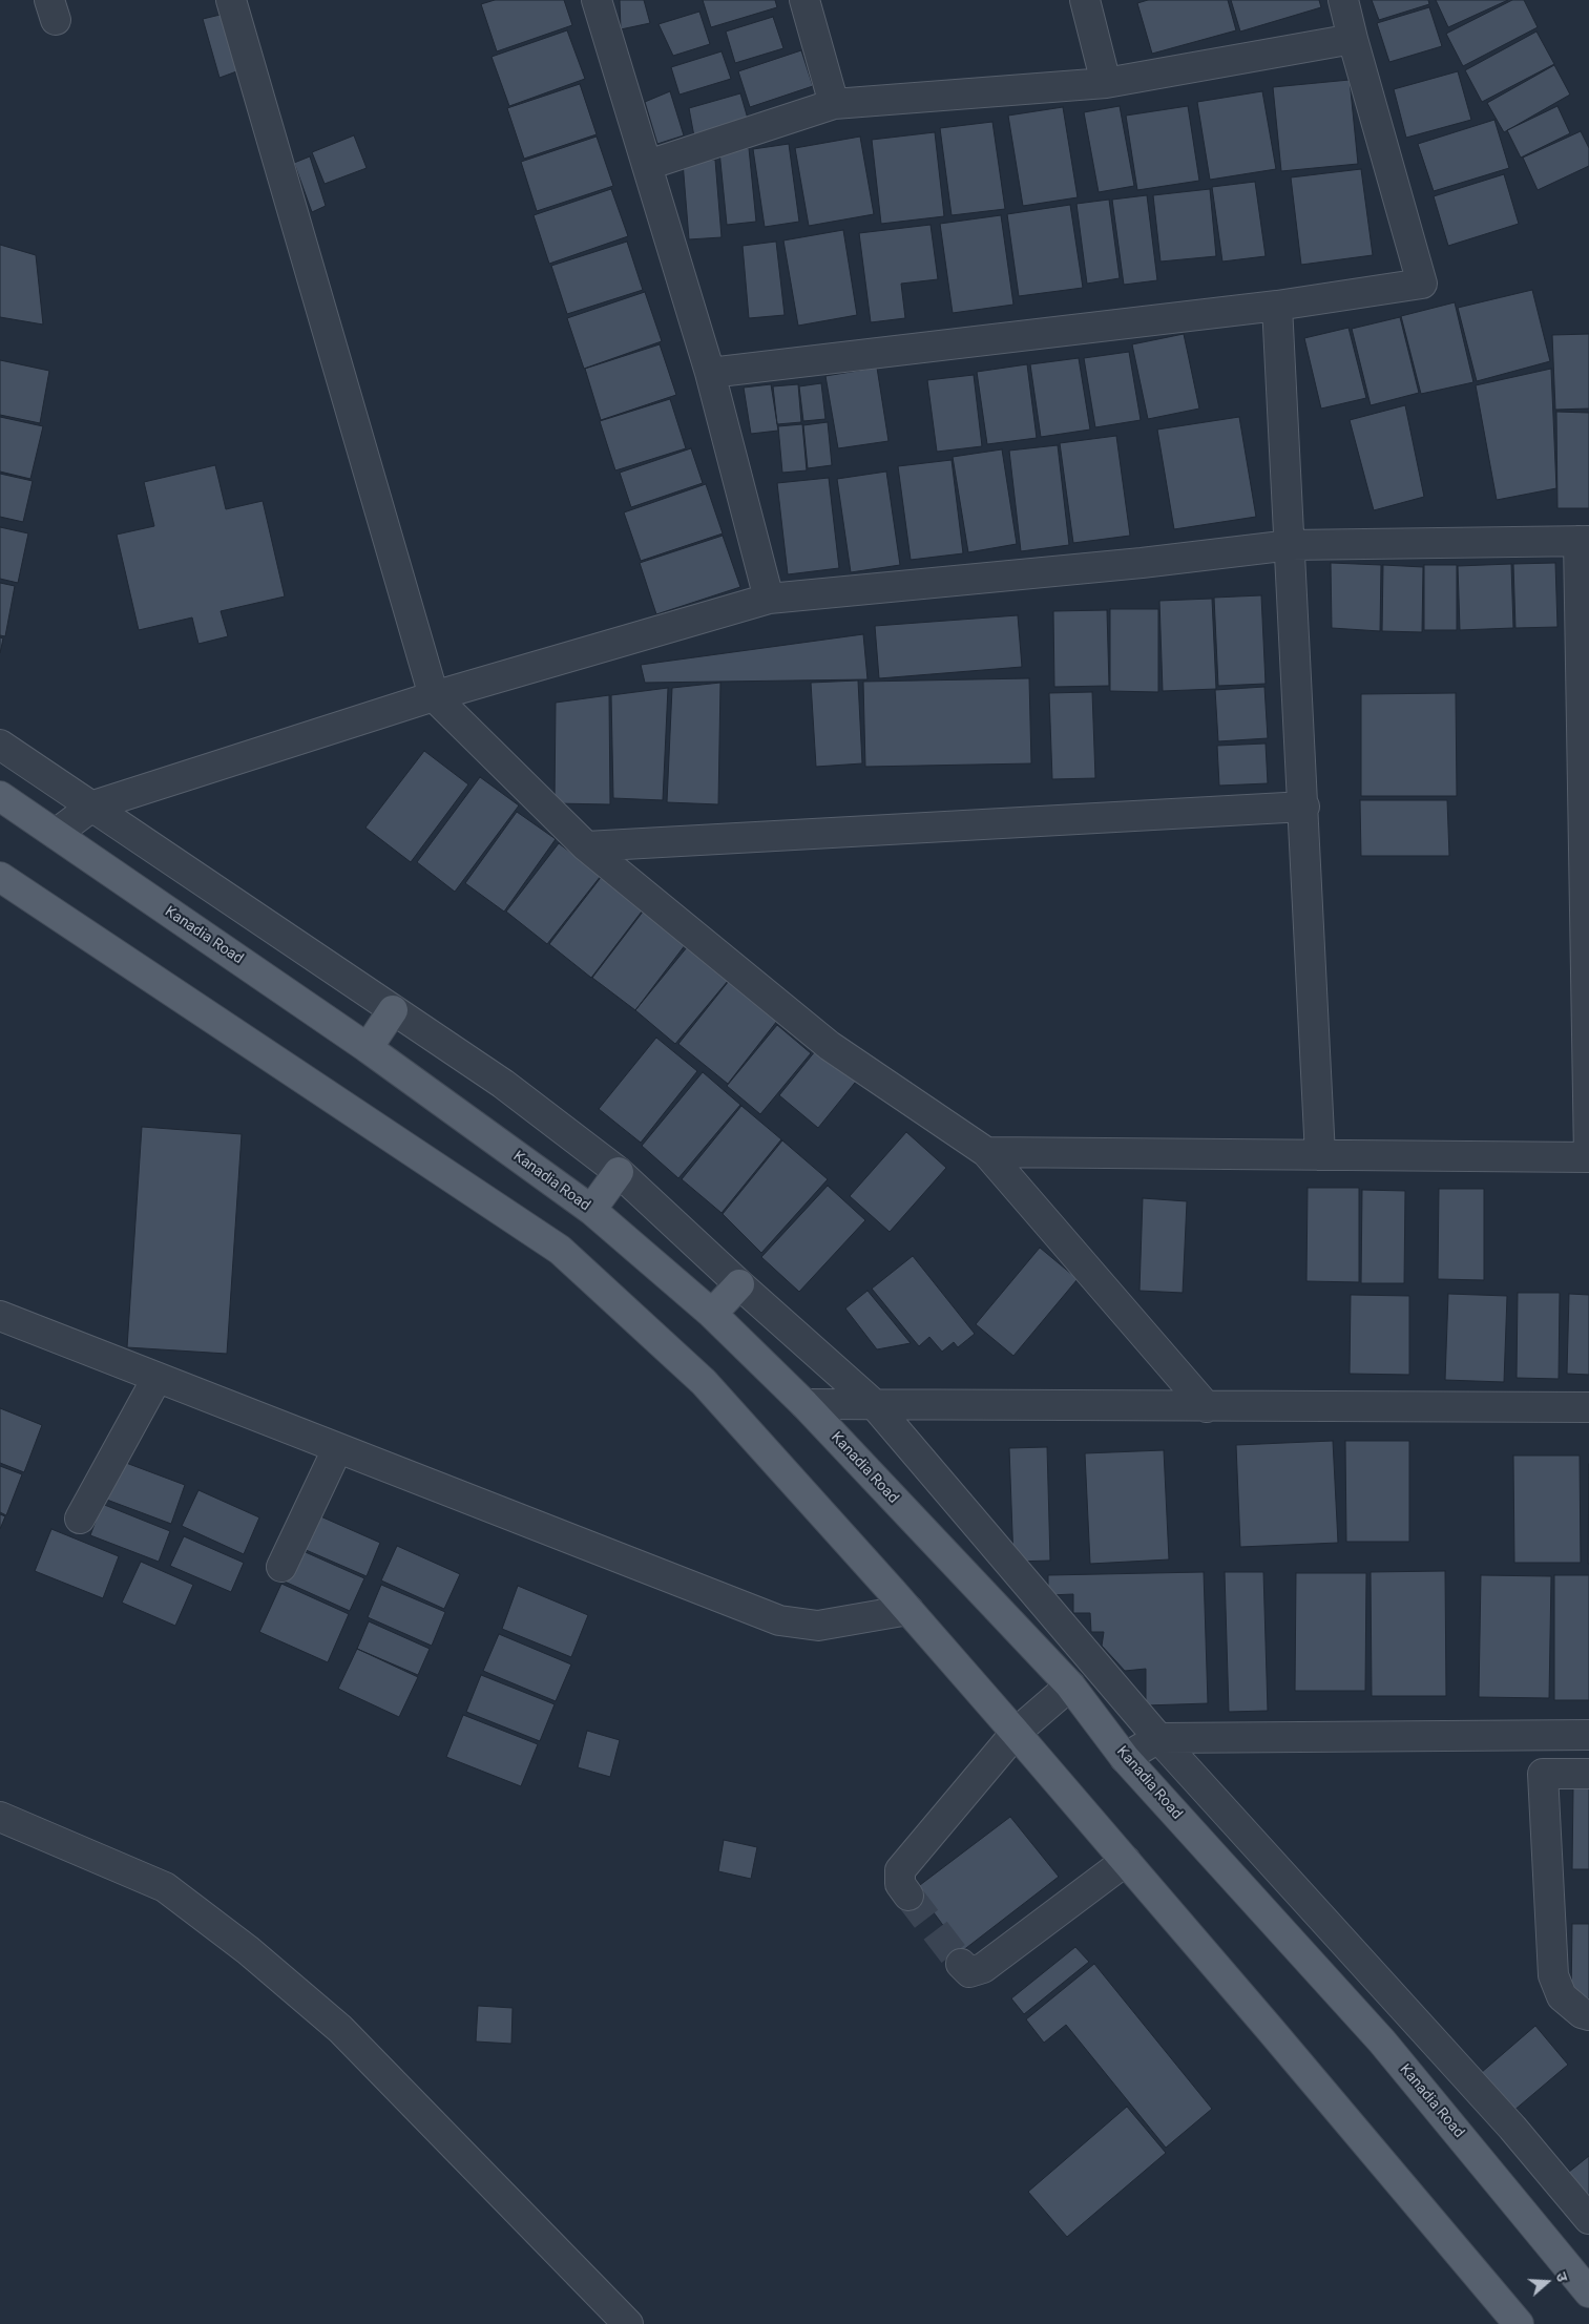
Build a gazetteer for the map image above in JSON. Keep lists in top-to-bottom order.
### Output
{
  "streets": {
    "main road": ["Kanadia Road"]
  },
  "north": "right"
}
